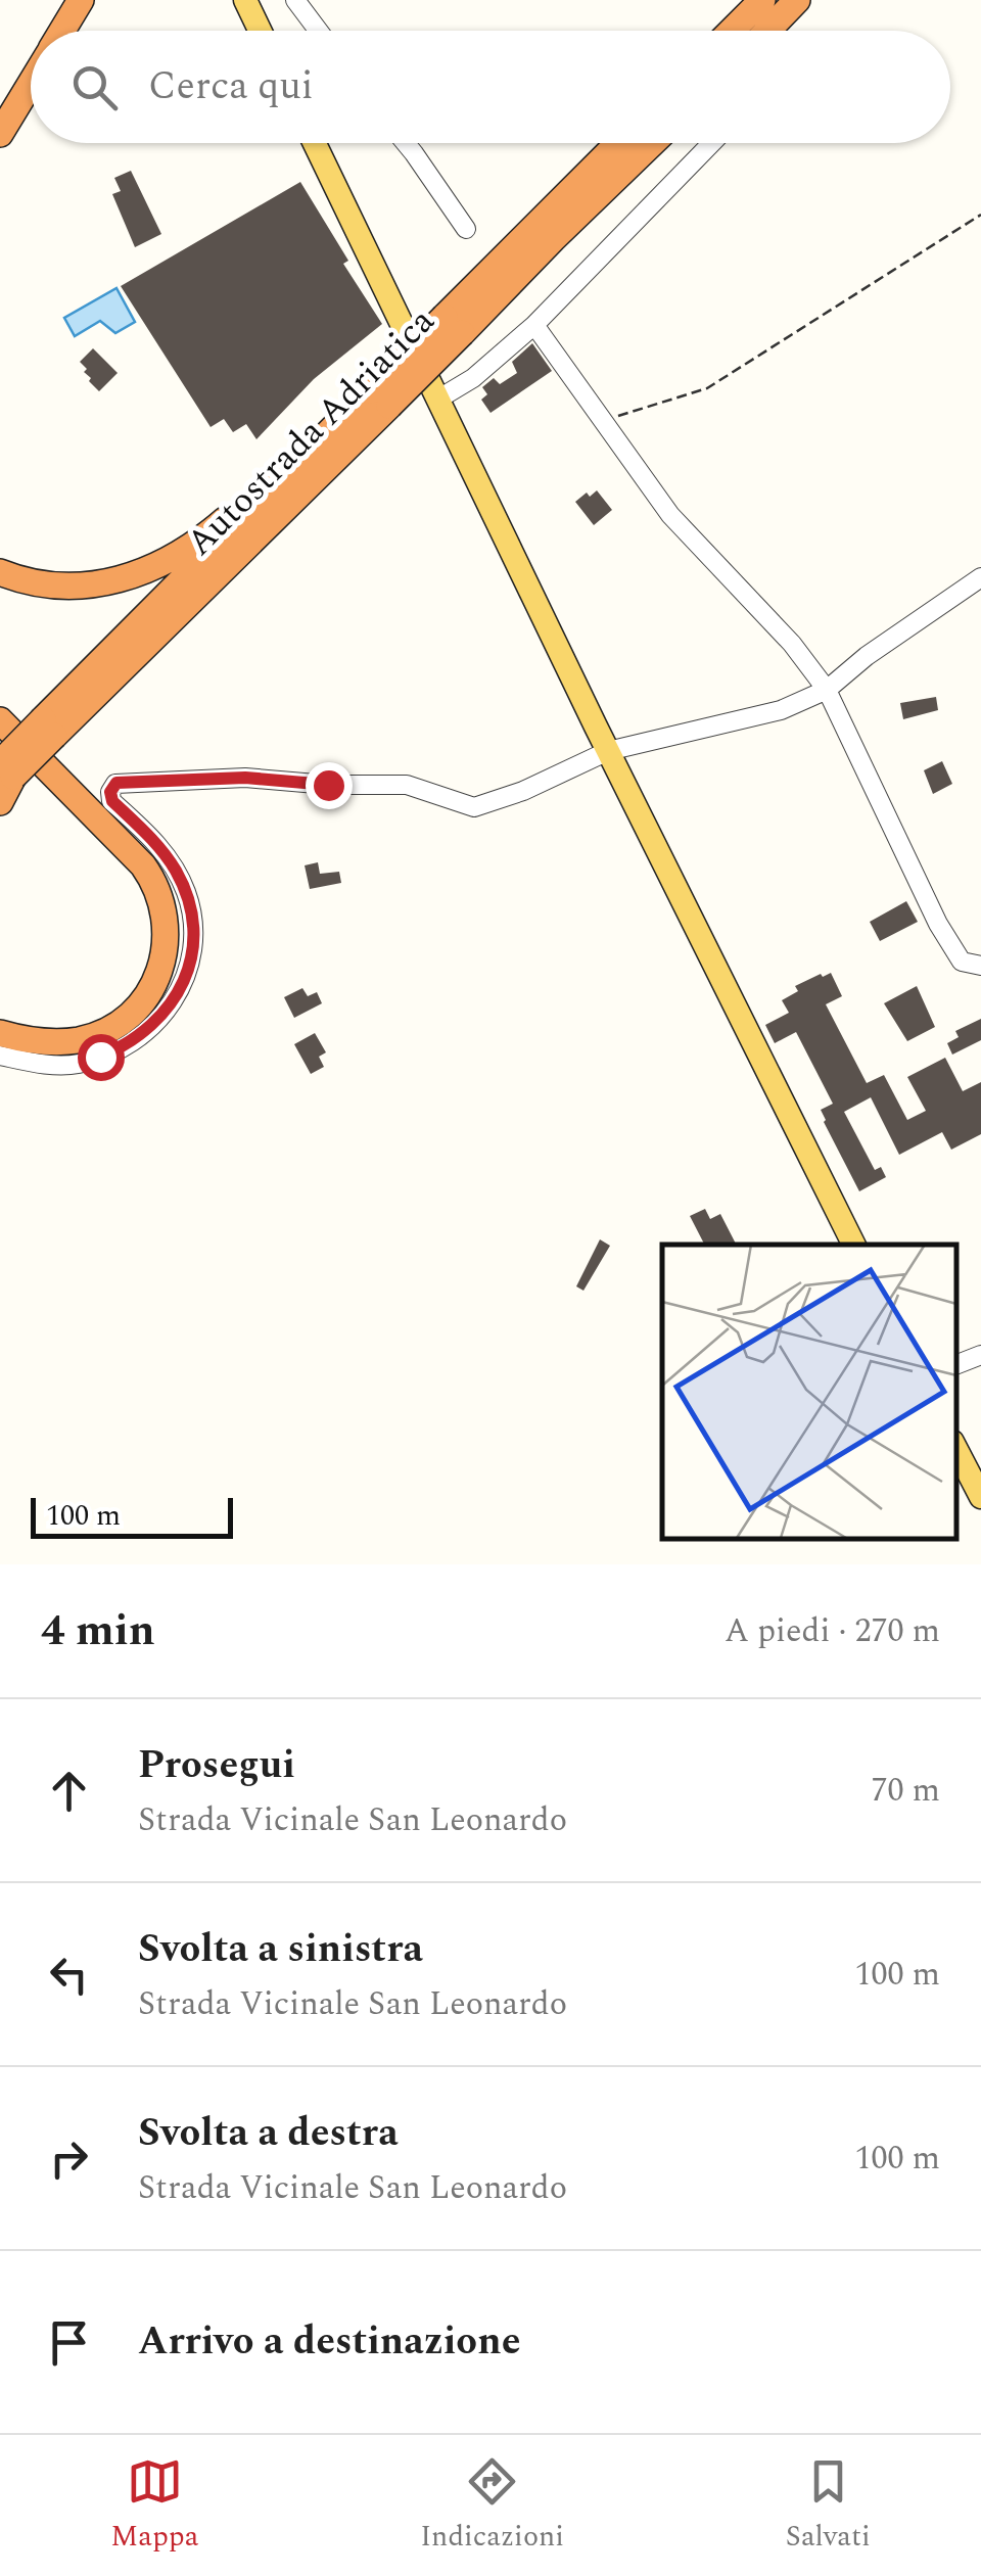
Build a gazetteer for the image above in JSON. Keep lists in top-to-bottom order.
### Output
{
  "streets": {
    "highway": ["Autostrada Adriatica"]
  },
  "scale_bar": "100 m",
  "page": {
    "search": "Cerca qui",
    "scale": "100 m",
    "heading": ["4 min", "A piedi · 270 m"],
    "list": [
      ["Prosegui", "Strada Vicinale San Leonardo", "70 m"],
      ["Svolta a sinistra", "Strada Vicinale San Leonardo", "100 m"],
      ["Svolta a destra", "Strada Vicinale San Leonardo", "100 m"],
      "Arrivo a destinazione"
    ],
    "nav": ["Mappa", "Indicazioni", "Salvati"]
  }
}
